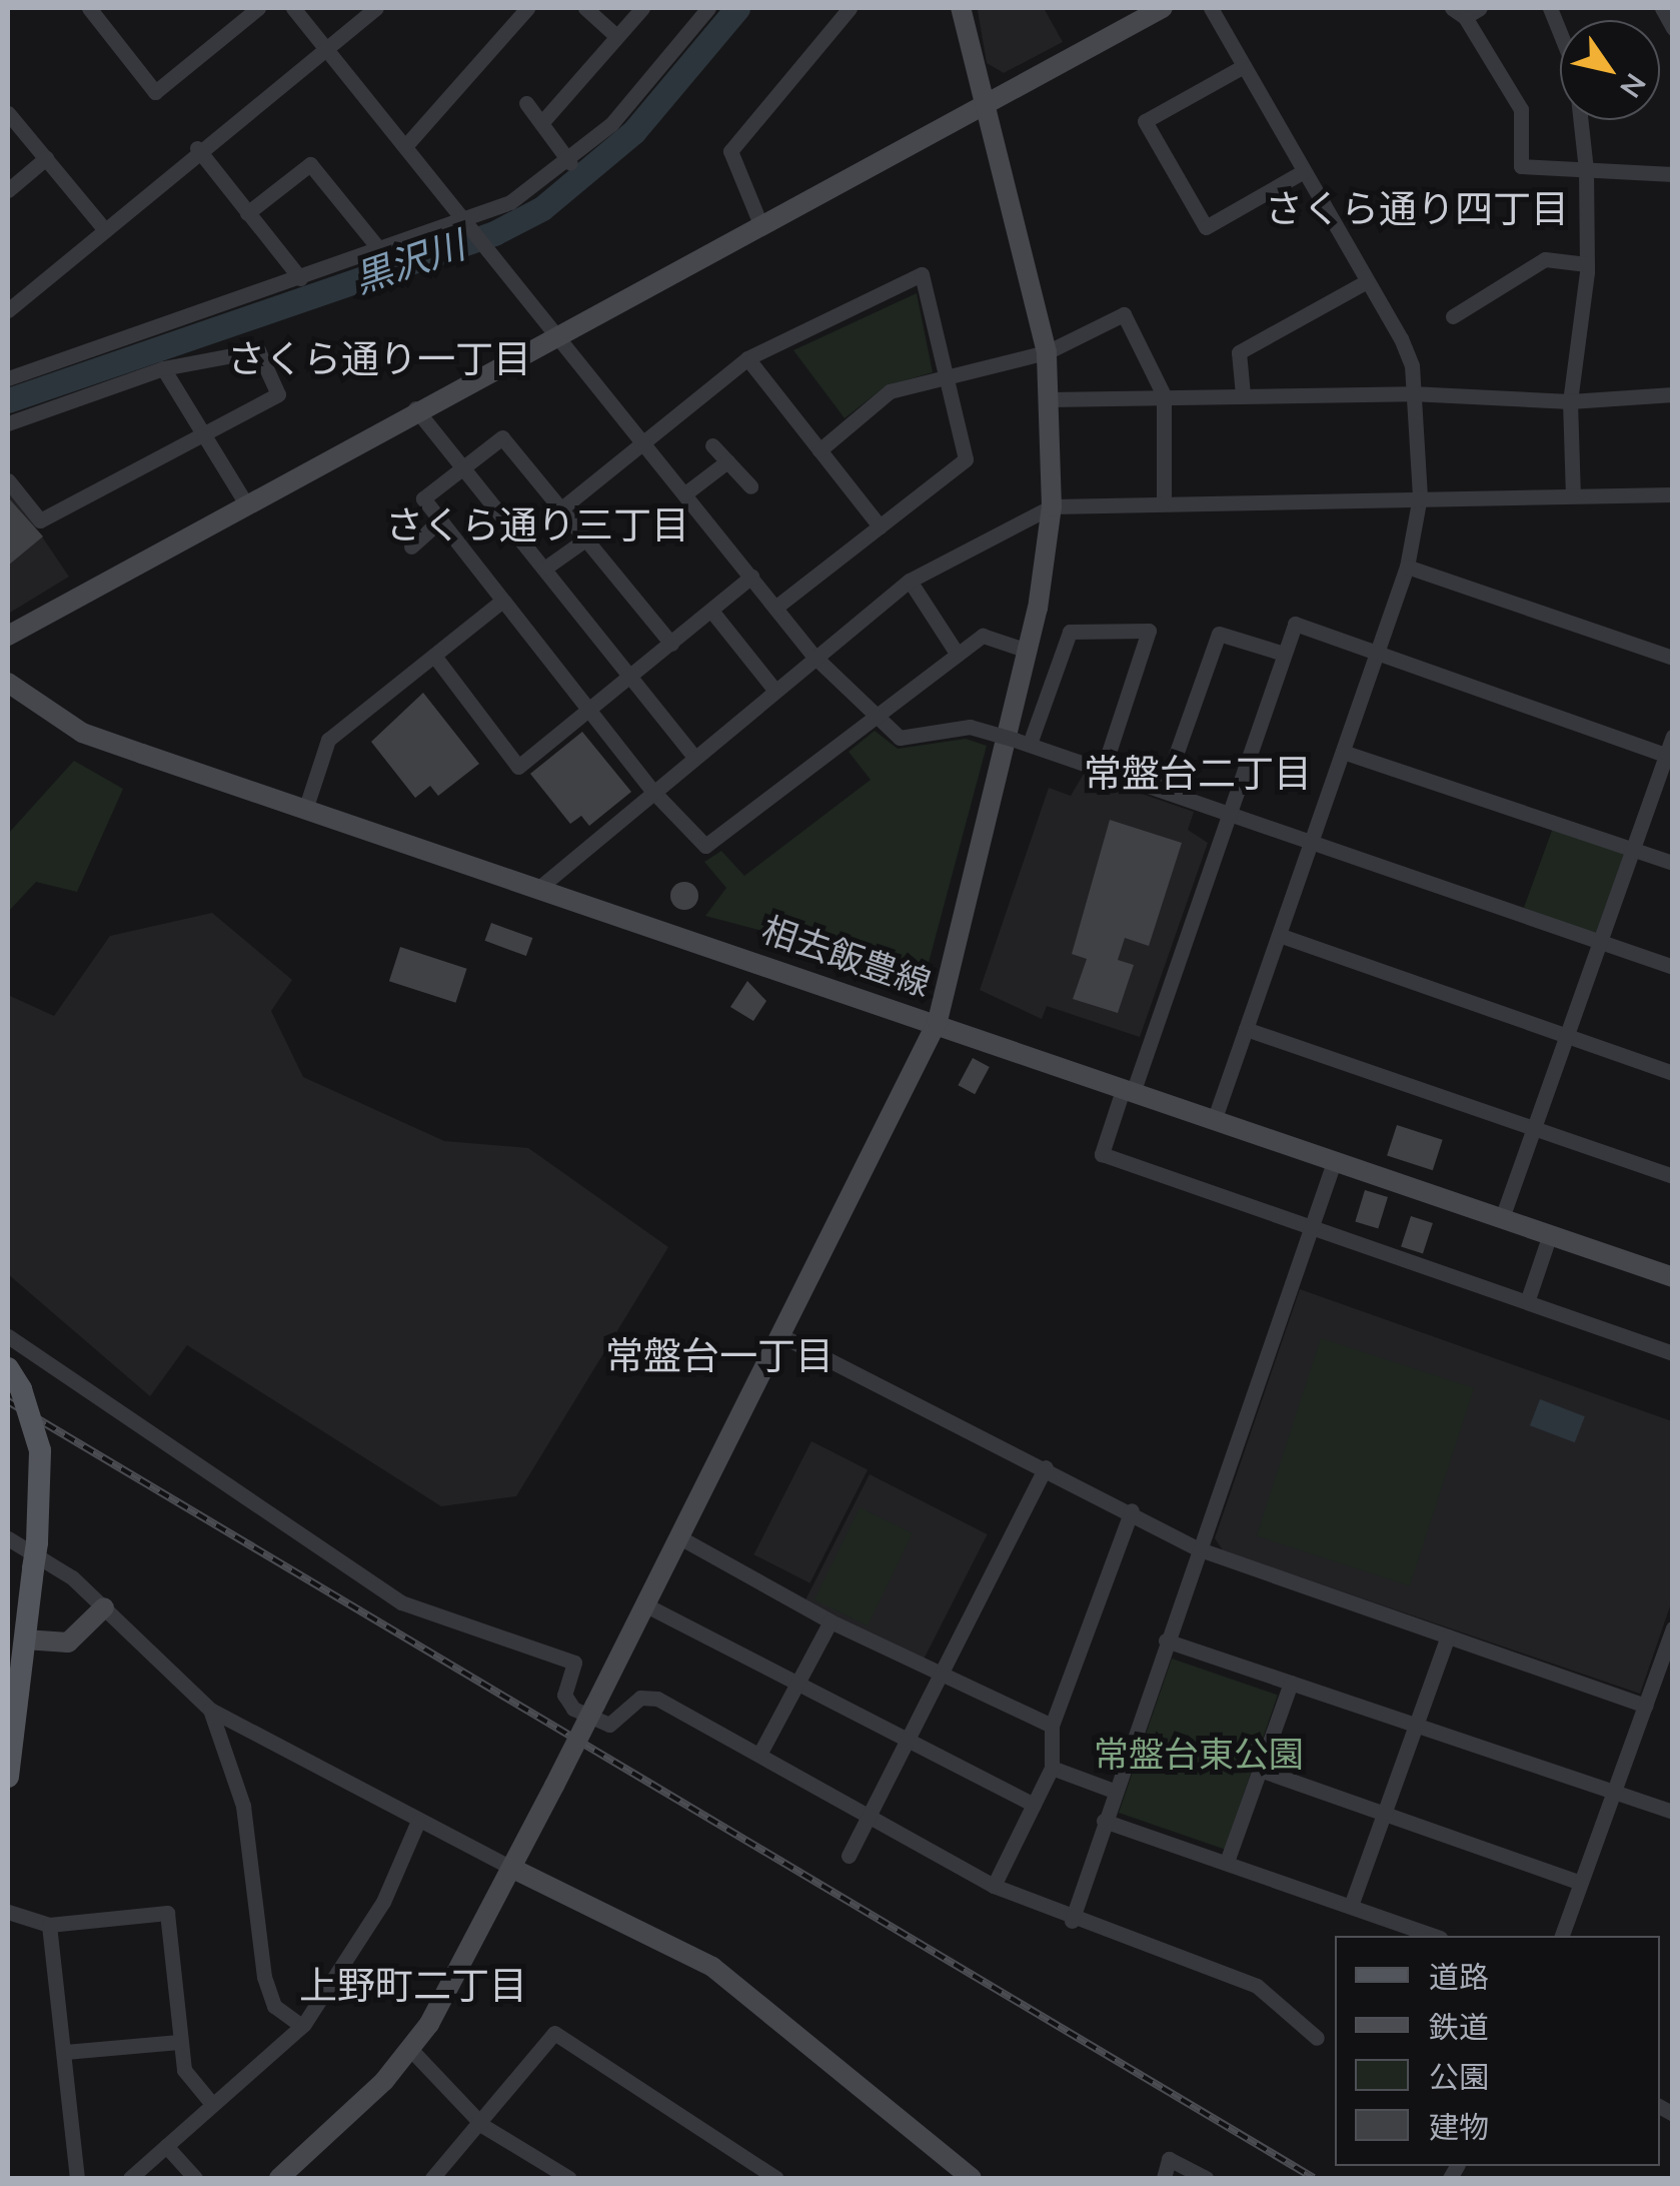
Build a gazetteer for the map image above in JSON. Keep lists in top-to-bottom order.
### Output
{
  "streets": {
    "street": ["相去飯豊線"]
  },
  "districts": [
    "さくら通り四丁目",
    "さくら通り一丁目",
    "さくら通り三丁目",
    "常盤台二丁目",
    "常盤台一丁目",
    "上野町二丁目"
  ],
  "water": ["黒沢川"],
  "parks": ["常盤台東公園"],
  "legend": [
    "道路",
    "鉄道",
    "公園",
    "建物"
  ],
  "north": "bottom right"
}
